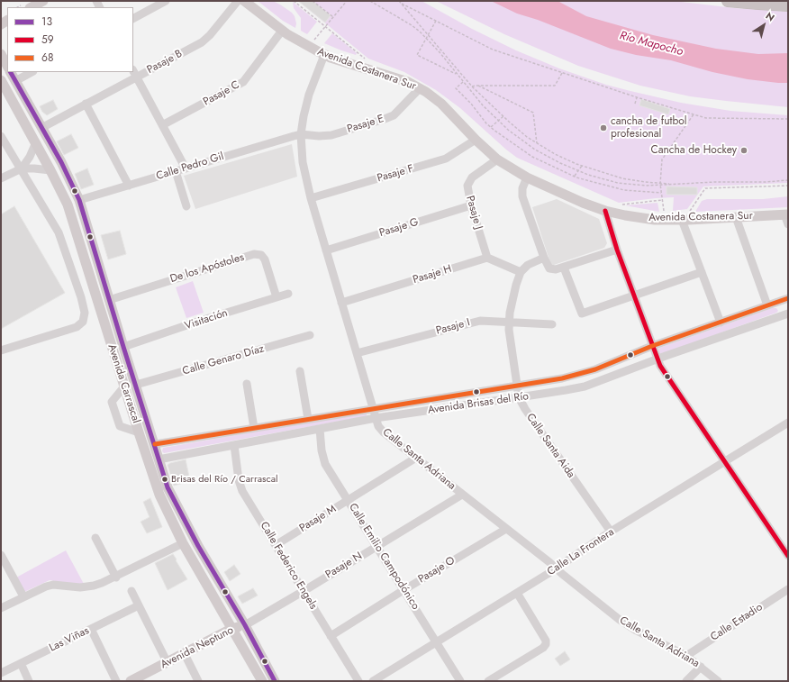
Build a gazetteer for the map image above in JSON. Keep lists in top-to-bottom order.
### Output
{
  "streets": {
    "main road": ["Avenida Costanera Sur", "Avenida Carrascal", "Avenida Neptuno"],
    "street": [
      "Pasaje B",
      "Pasaje C",
      "Pasaje E",
      "Calle Pedro Gil",
      "Pasaje F",
      "Pasaje J",
      "Pasaje G",
      "De los Apóstoles",
      "Pasaje H",
      "Visitación",
      "Pasaje I",
      "Calle Genaro Díaz",
      "Avenida Brisas del Río",
      "Calle Santa Aida",
      "Calle Santa Adriana",
      "Pasaje M",
      "Calle La Frontera",
      "Calle Emilio Campodónico",
      "Calle Federico Engels",
      "Pasaje N",
      "Pasaje O",
      "Calle Estadio",
      "Las Viñas"
    ]
  },
  "crossings": [
    ["Pasaje B", "Avenida Carrascal"],
    ["Avenida Costanera Sur", "Pasaje C"],
    ["Avenida Costanera Sur", "Pasaje E"],
    ["Avenida Costanera Sur", "Pasaje F"],
    ["Avenida Costanera Sur", "Pasaje J"],
    ["Avenida Costanera Sur", "Calle Santa Adriana"],
    ["Pasaje E", "Calle Pedro Gil"],
    ["Pasaje E", "Calle Santa Adriana"],
    ["Calle Pedro Gil", "Avenida Carrascal"],
    ["Calle Pedro Gil", "Calle Santa Adriana"],
    ["Pasaje F", "Calle Santa Adriana"],
    ["Pasaje J", "Pasaje G"],
    ["Pasaje J", "Pasaje H"],
    ["Pasaje G", "Calle Santa Adriana"],
    ["De los Apóstoles", "Visitación"],
    ["De los Apóstoles", "Avenida Carrascal"],
    ["Pasaje H", "Calle Santa Adriana"],
    ["Visitación", "Avenida Carrascal"],
    ["Pasaje I", "Calle Santa Aida"],
    ["Pasaje I", "Calle Santa Adriana"],
    ["Calle Genaro Díaz", "Avenida Carrascal"],
    ["Avenida Carrascal", "Avenida Brisas del Río"],
    ["Avenida Carrascal", "Pasaje N"],
    ["Avenida Carrascal", "Avenida Neptuno"],
    ["Avenida Brisas del Río", "Calle Santa Aida"],
    ["Avenida Brisas del Río", "Calle Santa Adriana"],
    ["Avenida Brisas del Río", "Calle Emilio Campodónico"],
    ["Avenida Brisas del Río", "Calle Federico Engels"],
    ["Calle Santa Aida", "Calle La Frontera"],
    ["Calle Santa Adriana", "Pasaje M"],
    ["Calle Santa Adriana", "Calle La Frontera"],
    ["Calle Santa Adriana", "Pasaje N"],
    ["Calle Santa Adriana", "Pasaje O"],
    ["Calle Santa Adriana", "Calle Estadio"],
    ["Pasaje M", "Calle Emilio Campodónico"],
    ["Pasaje M", "Calle Federico Engels"],
    ["Calle La Frontera", "Calle Emilio Campodónico"],
    ["Calle Emilio Campodónico", "Pasaje N"],
    ["Calle Emilio Campodónico", "Pasaje O"],
    ["Calle Federico Engels", "Pasaje N"],
    ["Calle Federico Engels", "Pasaje O"],
    ["Pasaje N", "Avenida Neptuno"]
  ],
  "water": ["Río Mapocho"],
  "places": ["cancha de futbol profesional", "Cancha de Hockey", "Brisas del Río / Carrascal"],
  "lines": ["transit line 13", "transit line 59", "transit line 68"],
  "legend": ["13", "59", "68"],
  "north": "top right"
}
